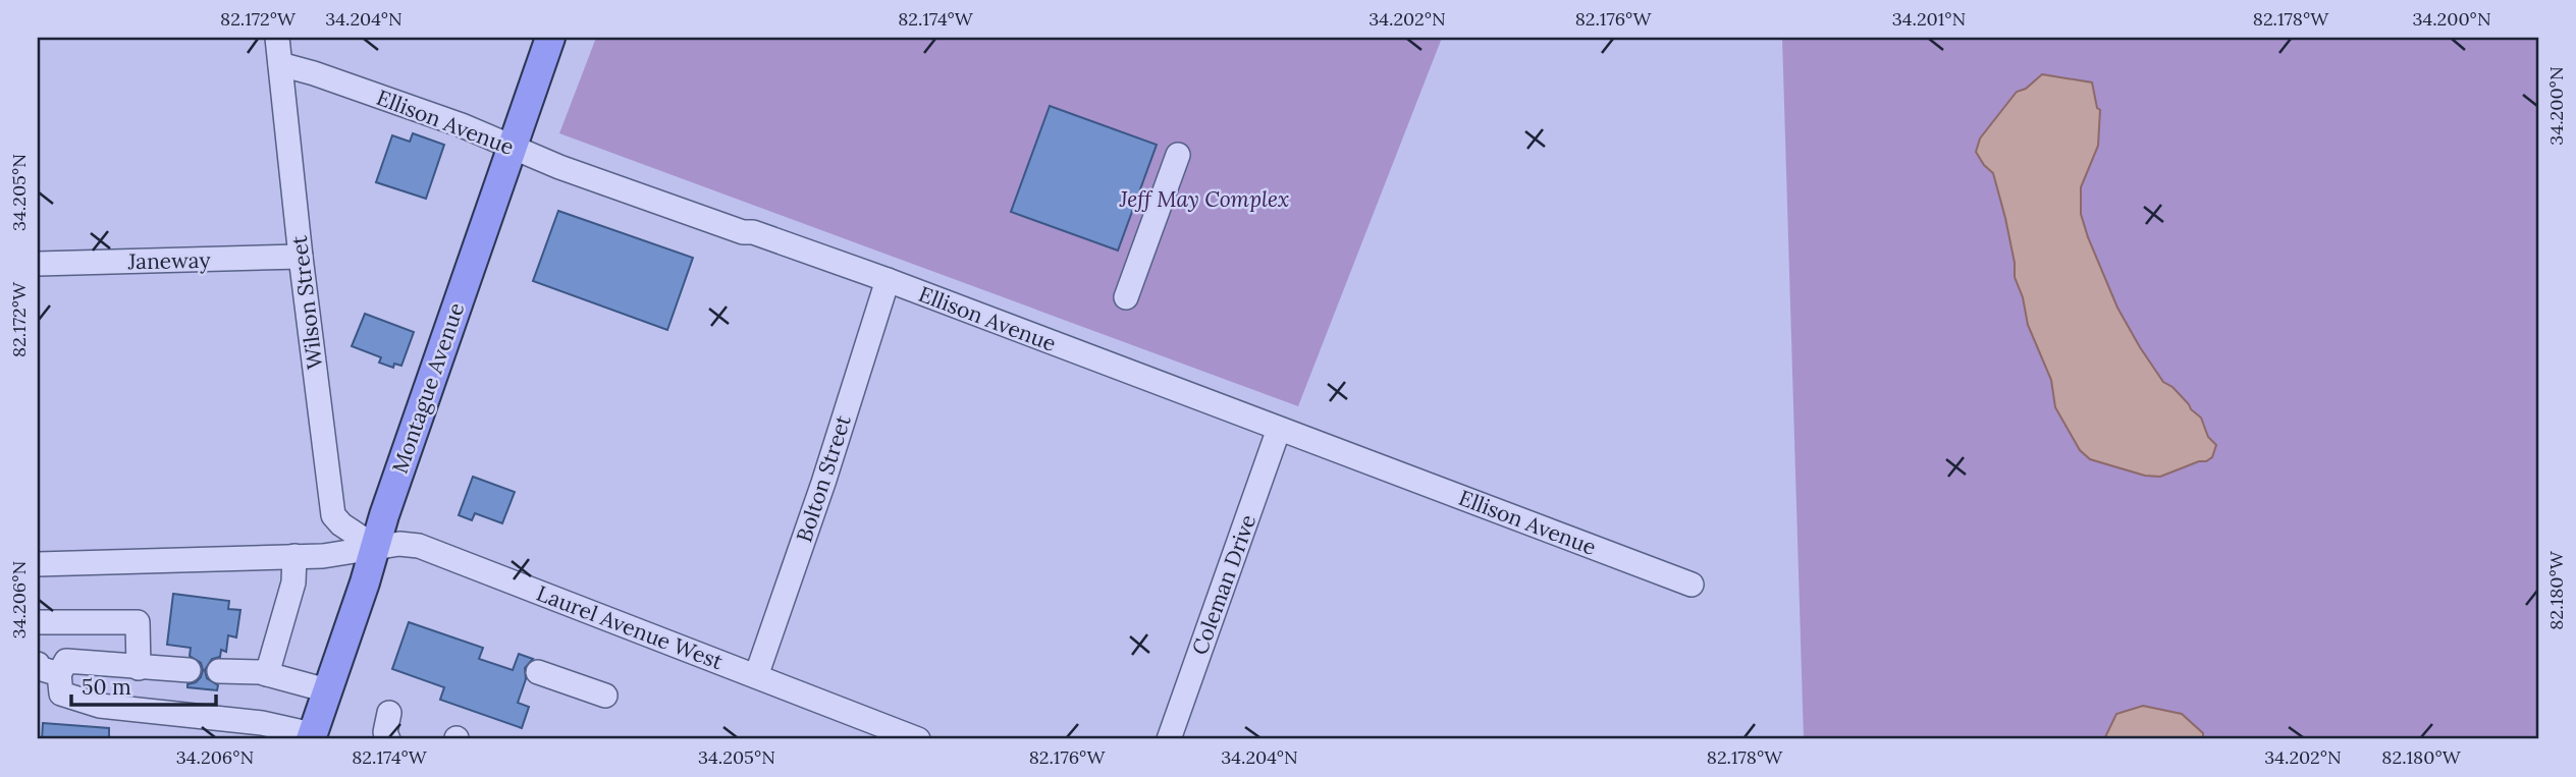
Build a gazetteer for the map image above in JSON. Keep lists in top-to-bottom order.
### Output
{
  "streets": {
    "main road": ["Montague Avenue"],
    "street": [
      "Ellison Avenue",
      "Janeway",
      "Wilson Street",
      "Bolton Street",
      "Coleman Drive",
      "Laurel Avenue West"
    ]
  },
  "crossings": [
    ["Ellison Avenue", "Wilson Street"],
    ["Ellison Avenue", "Montague Avenue"],
    ["Ellison Avenue", "Bolton Street"],
    ["Ellison Avenue", "Coleman Drive"],
    ["Janeway", "Wilson Street"],
    ["Wilson Street", "Montague Avenue"],
    ["Wilson Street", "Laurel Avenue West"],
    ["Montague Avenue", "Laurel Avenue West"],
    ["Bolton Street", "Laurel Avenue West"]
  ],
  "parks": ["Jeff May Complex"],
  "scale_bar": "50 m",
  "coordinates": [
    "82.172°W",
    "34.204°N",
    "82.174°W",
    "34.202°N",
    "82.176°W",
    "34.201°N",
    "82.178°W",
    "34.200°N",
    "34.205°N",
    "82.180°W",
    "34.206°N"
  ]
}
